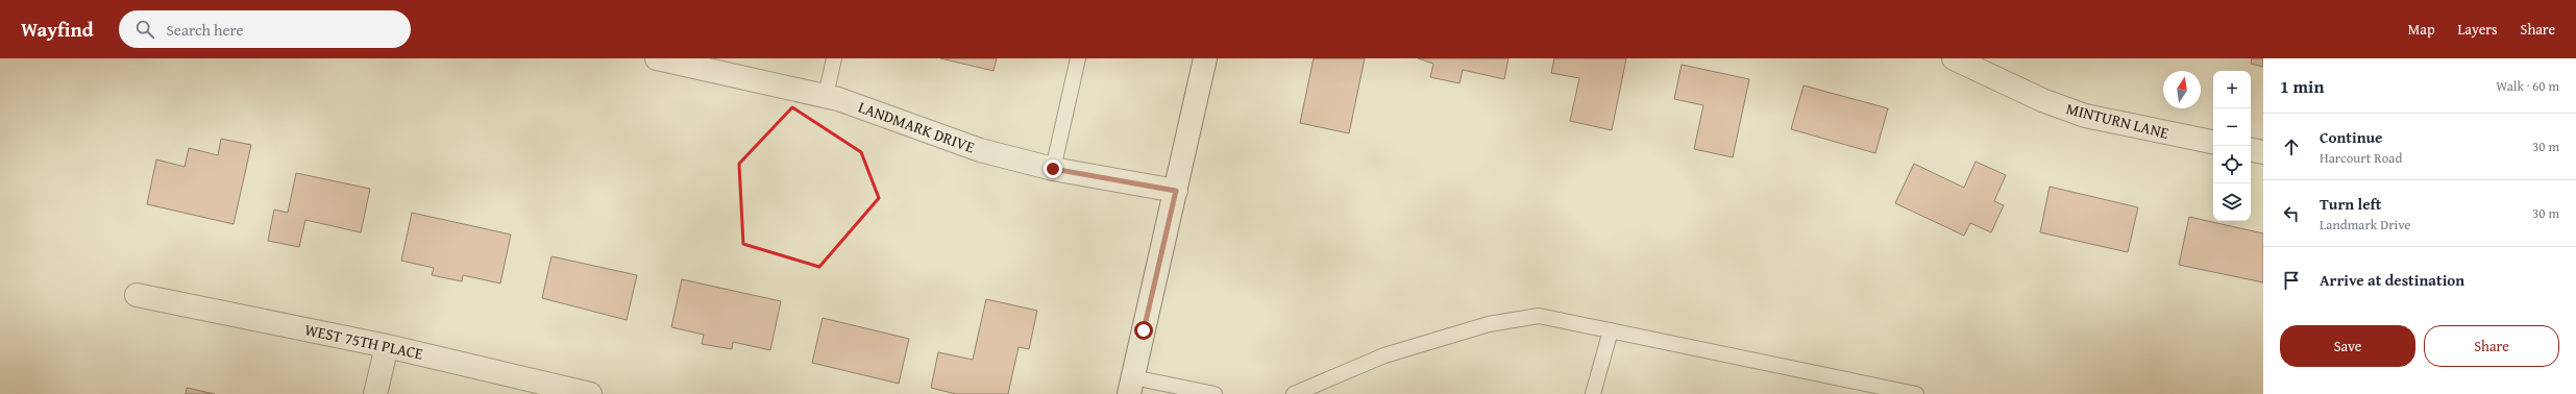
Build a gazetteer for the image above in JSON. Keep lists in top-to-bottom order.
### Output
{
  "streets": {
    "street": ["MINTURN LANE", "LANDMARK DRIVE", "WEST 75TH PLACE"]
  },
  "north": "top",
  "page": {
    "header": "Wayfind",
    "search": "Search here",
    "nav": ["Map", "Layers", "Share"],
    "heading": ["1 min", "Walk · 60 m"],
    "map_buttons": ["+", "−"],
    "list": [
      ["Continue", "Harcourt Road", "30 m"],
      ["Turn left", "Landmark Drive", "30 m"],
      "Arrive at destination"
    ],
    "buttons": ["Save", "Share"]
  }
}
